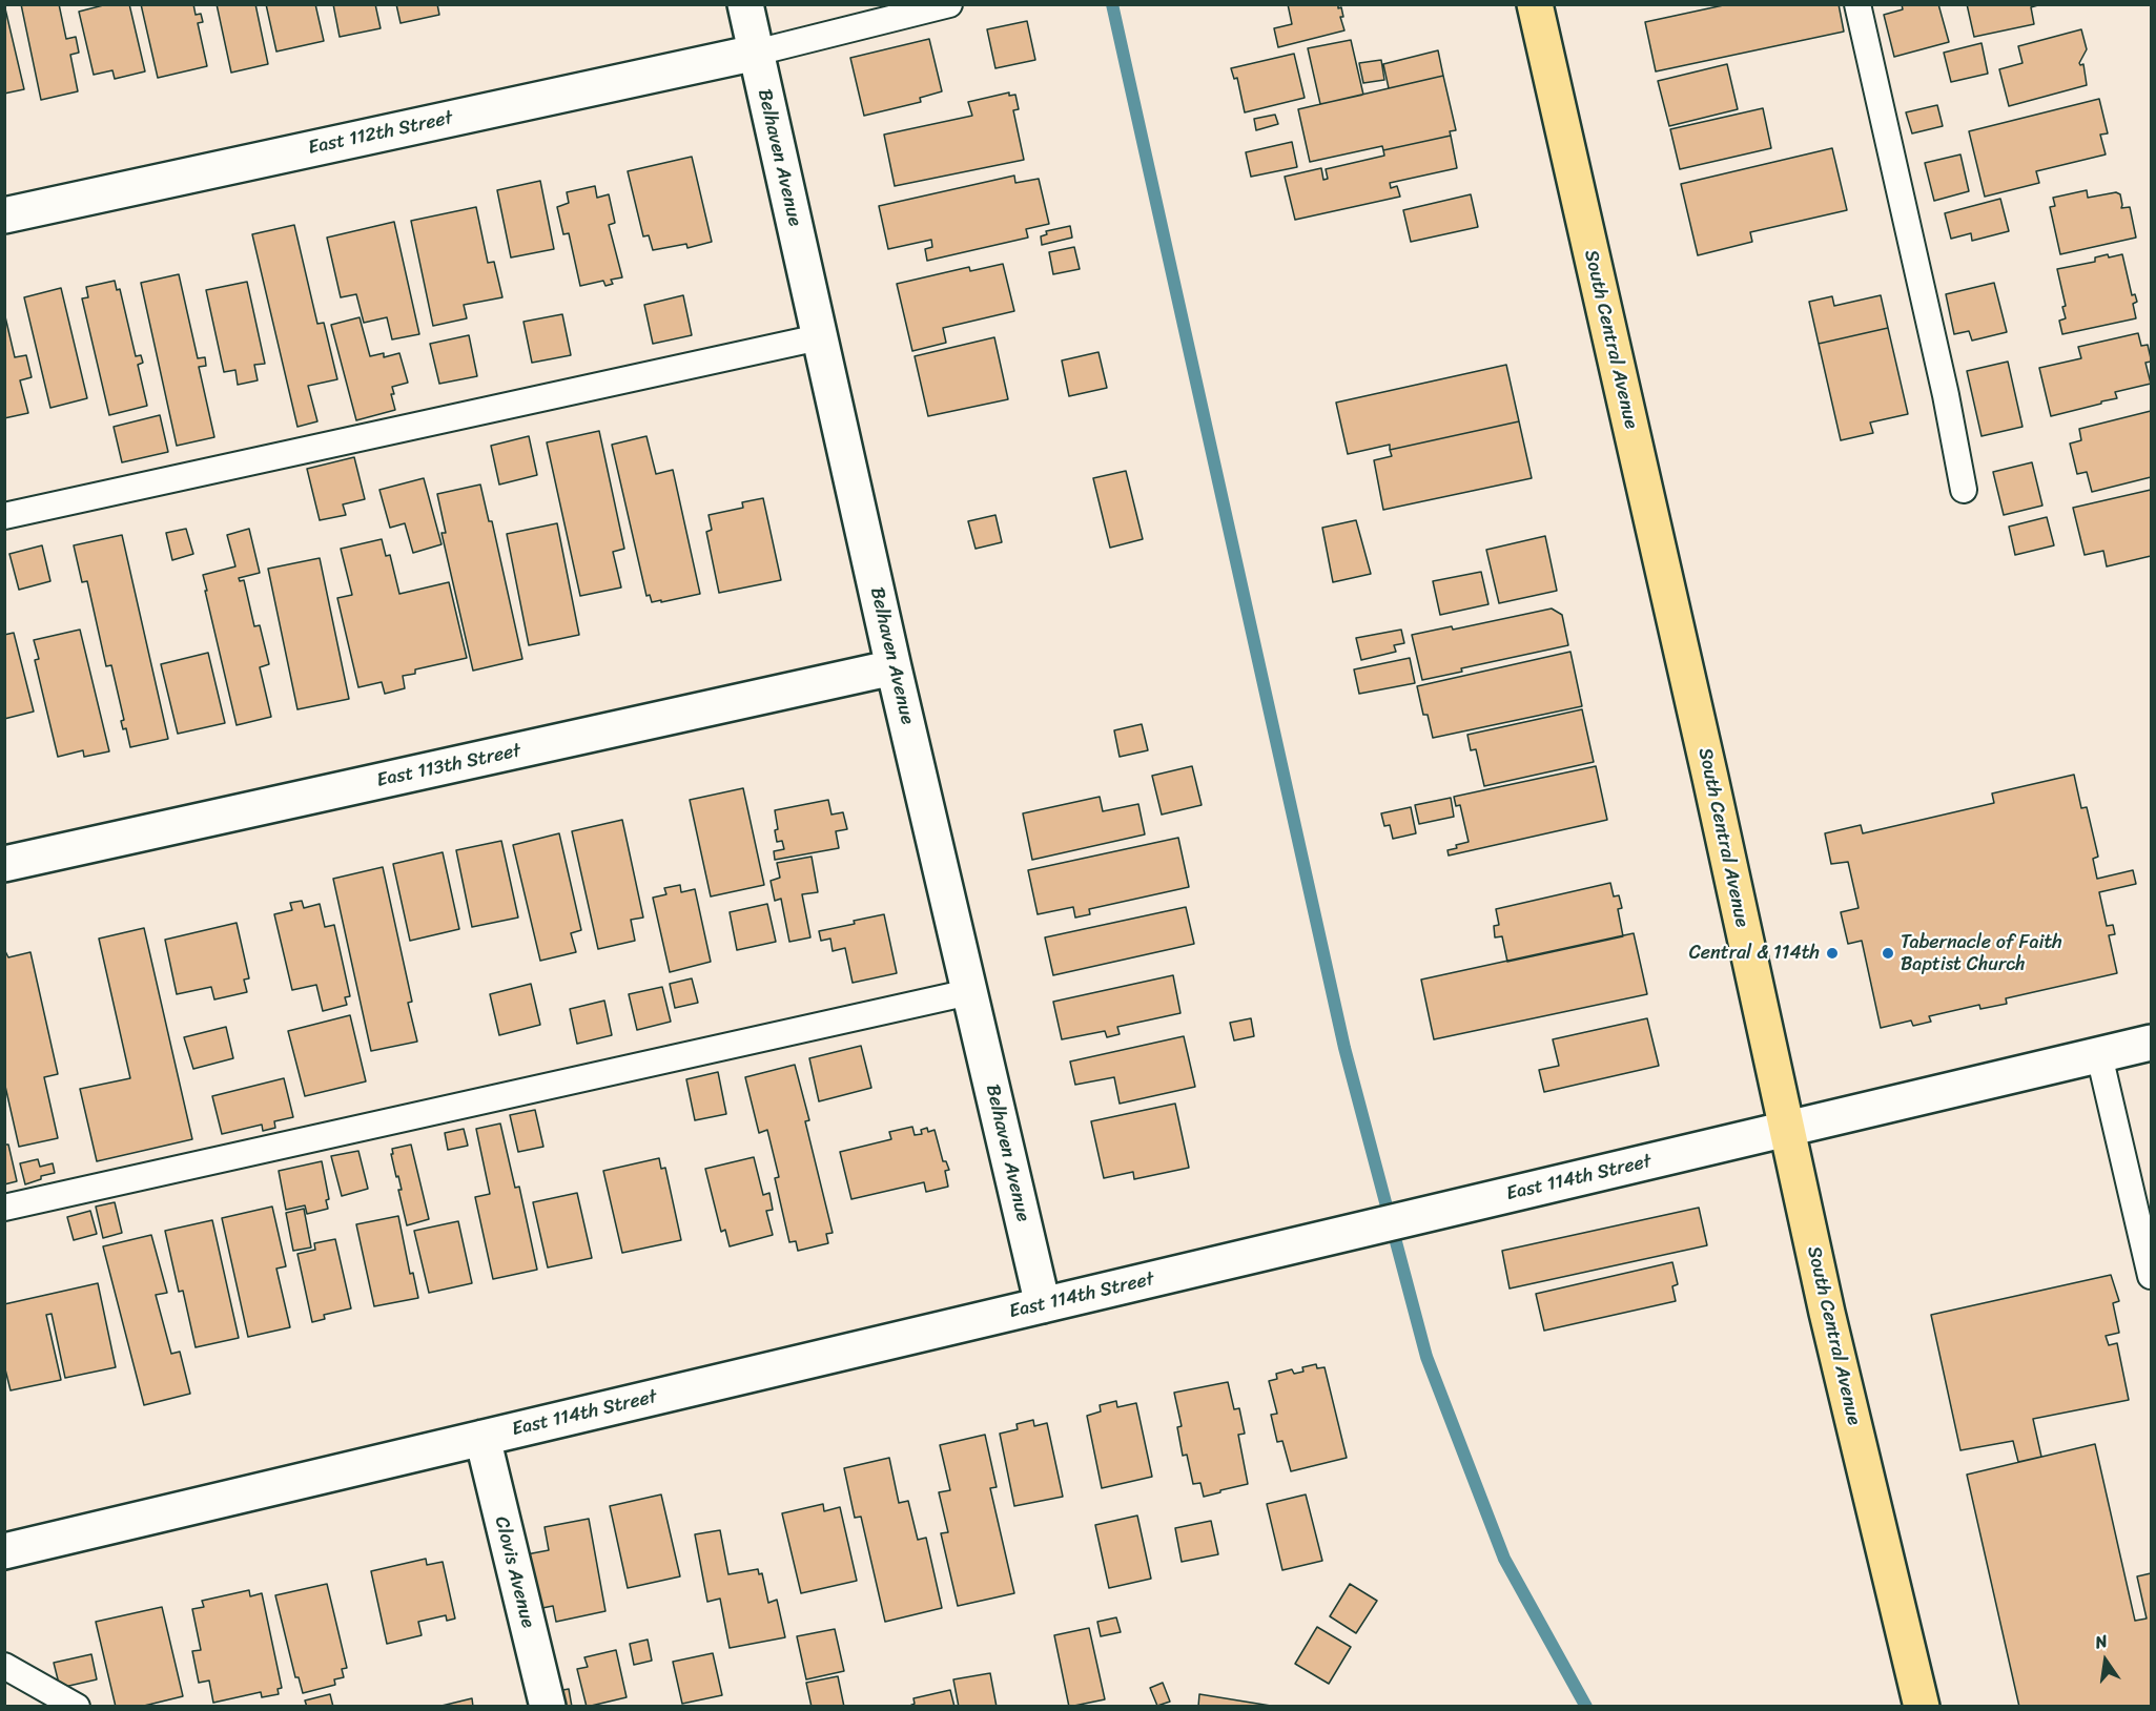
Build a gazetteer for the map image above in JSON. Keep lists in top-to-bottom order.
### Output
{
  "streets": {
    "main road": ["South Central Avenue"],
    "street": [
      "East 112th Street",
      "Belhaven Avenue",
      "East 113th Street",
      "East 114th Street",
      "Clovis Avenue"
    ]
  },
  "crossings": [
    ["East 112th Street", "Belhaven Avenue"],
    ["Belhaven Avenue", "East 113th Street"],
    ["Belhaven Avenue", "East 114th Street"],
    ["South Central Avenue", "East 114th Street"],
    ["East 114th Street", "Clovis Avenue"]
  ],
  "places": ["Central & 114th", "Tabernacle of Faith Baptist Church"],
  "north": "top"
}
